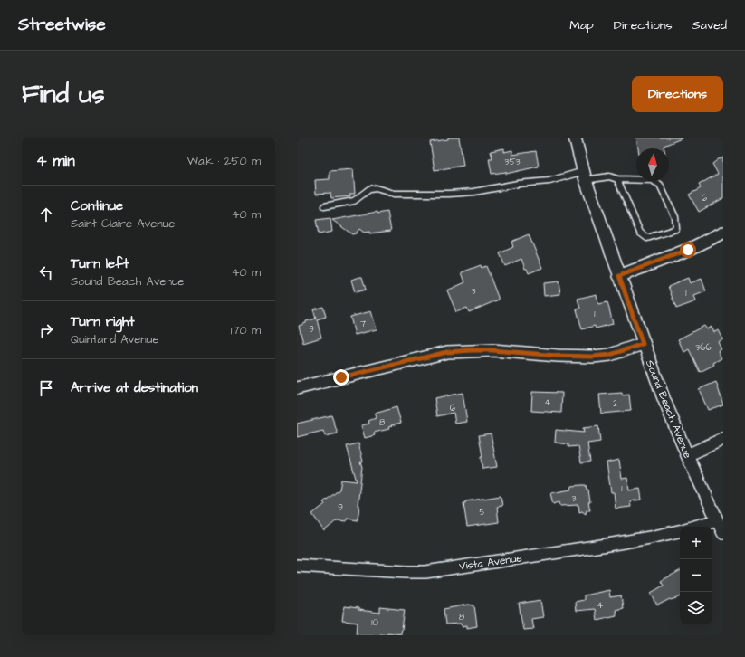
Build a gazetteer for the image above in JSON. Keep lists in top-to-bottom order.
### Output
{
  "streets": {
    "street": ["Sound Beach Avenue", "Vista Avenue"]
  },
  "crossings": [
    ["Sound Beach Avenue", "Vista Avenue"]
  ],
  "house_numbers": [
    "353",
    "6",
    "3",
    "1",
    "1",
    "7",
    "9",
    "366",
    "4",
    "2",
    "6",
    "8",
    "1",
    "3",
    "9",
    "5",
    "4",
    "8",
    "10"
  ],
  "north": "top",
  "page": {
    "header": "Streetwise",
    "nav": ["Map", "Directions", "Saved"],
    "buttons": "Directions",
    "title": "Find us",
    "heading": ["4 min", "Walk · 250 m"],
    "list": [
      ["Continue", "Saint Claire Avenue", "40 m"],
      ["Turn left", "Sound Beach Avenue", "40 m"],
      ["Turn right", "Quintard Avenue", "170 m"],
      "Arrive at destination"
    ],
    "map_buttons": ["+", "−"]
  }
}
